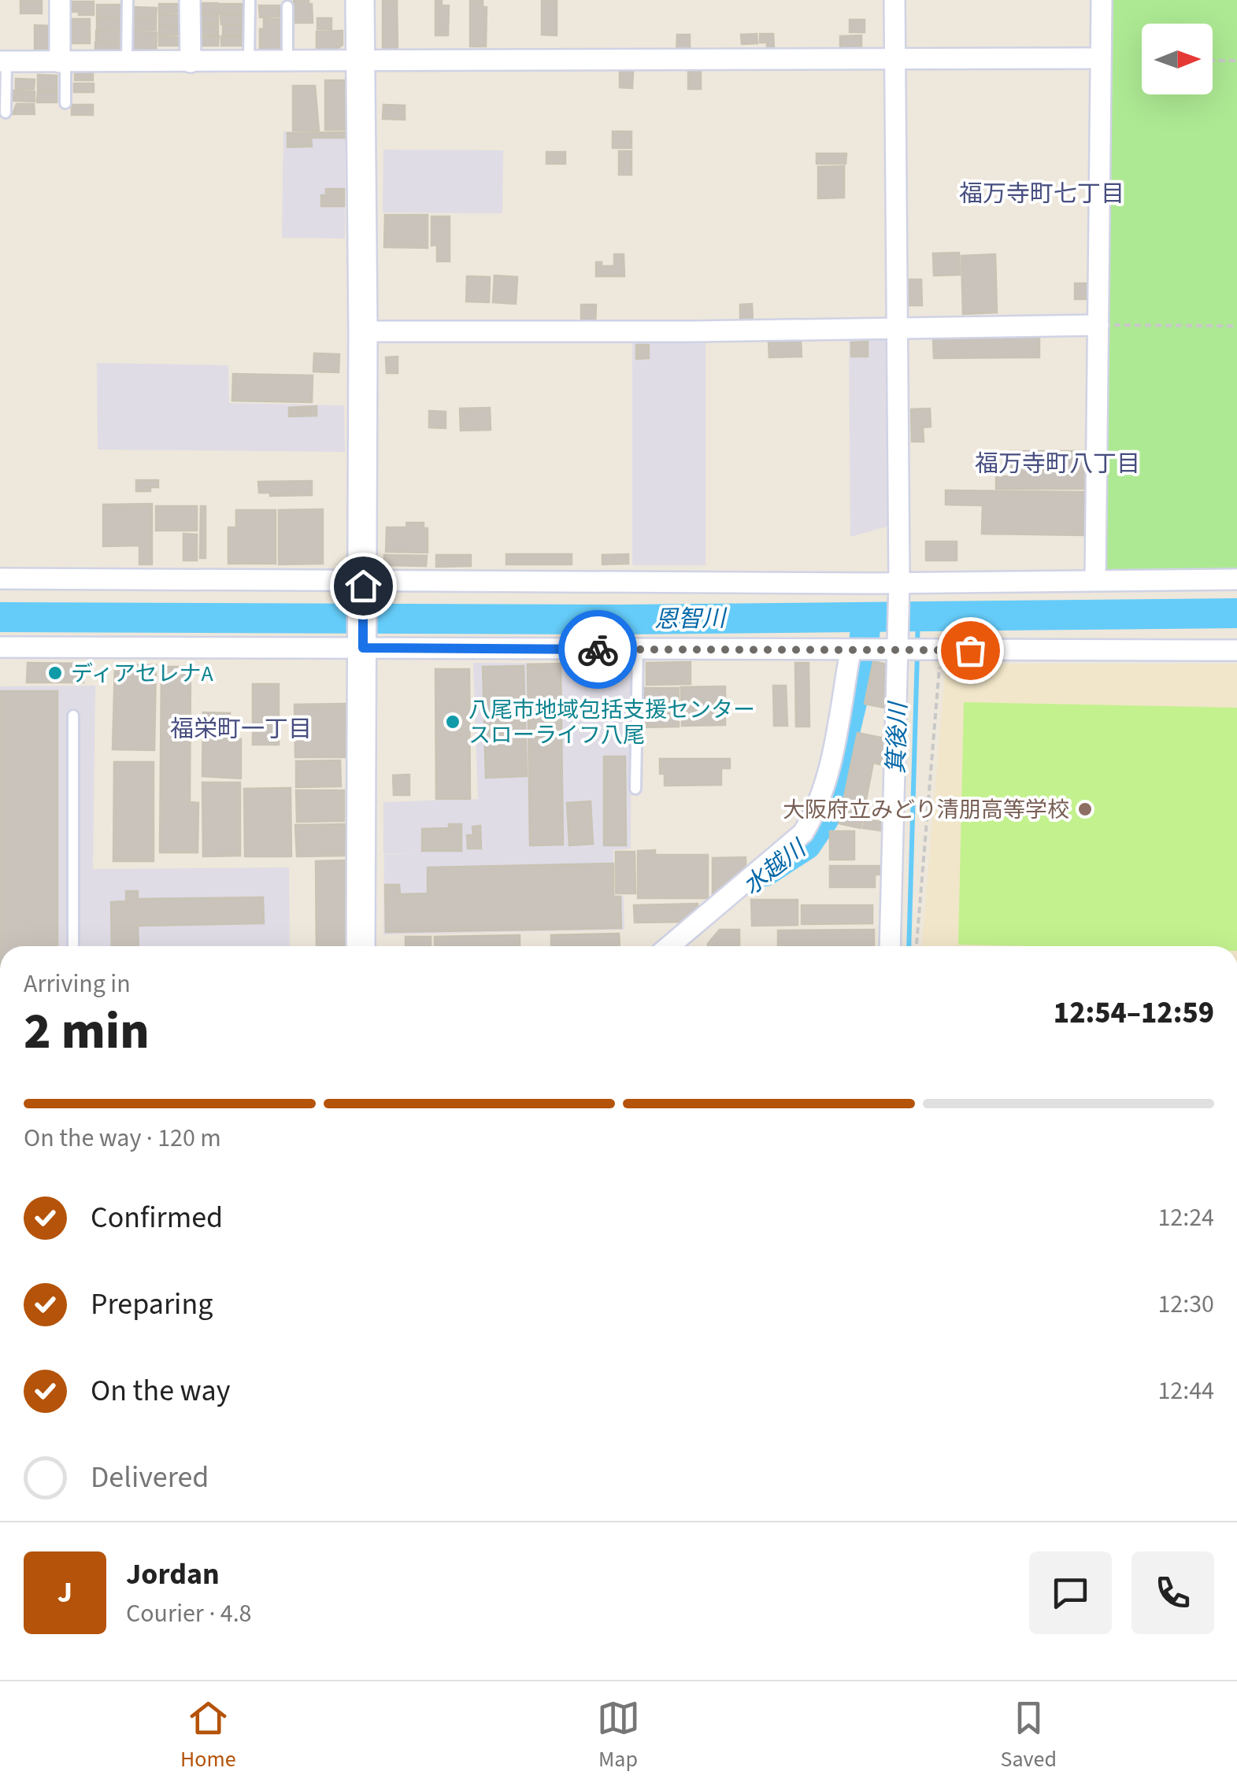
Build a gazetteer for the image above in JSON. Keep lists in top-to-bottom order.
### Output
{
  "districts": ["福万寺町七丁目", "福万寺町八丁目", "福栄町一丁目"],
  "water": ["恩智川", "箕後川", "水越川"],
  "places": ["ディアセレナA", "八尾市地域包括支援センター スローライフ八尾", "大阪府立みどり清朋高等学校"],
  "north": "right",
  "page": {
    "heading": ["2 min", "Arriving in", "12:54–12:59"],
    "panel": ["Jordan", "Courier · 4.8"],
    "bar": "On the way · 120 m",
    "list": [
      ["Confirmed", "12:24"],
      ["Preparing", "12:30"],
      ["On the way", "12:44"],
      "Delivered"
    ],
    "round": "J",
    "tabs": ["Home", "Map", "Saved"]
  }
}
